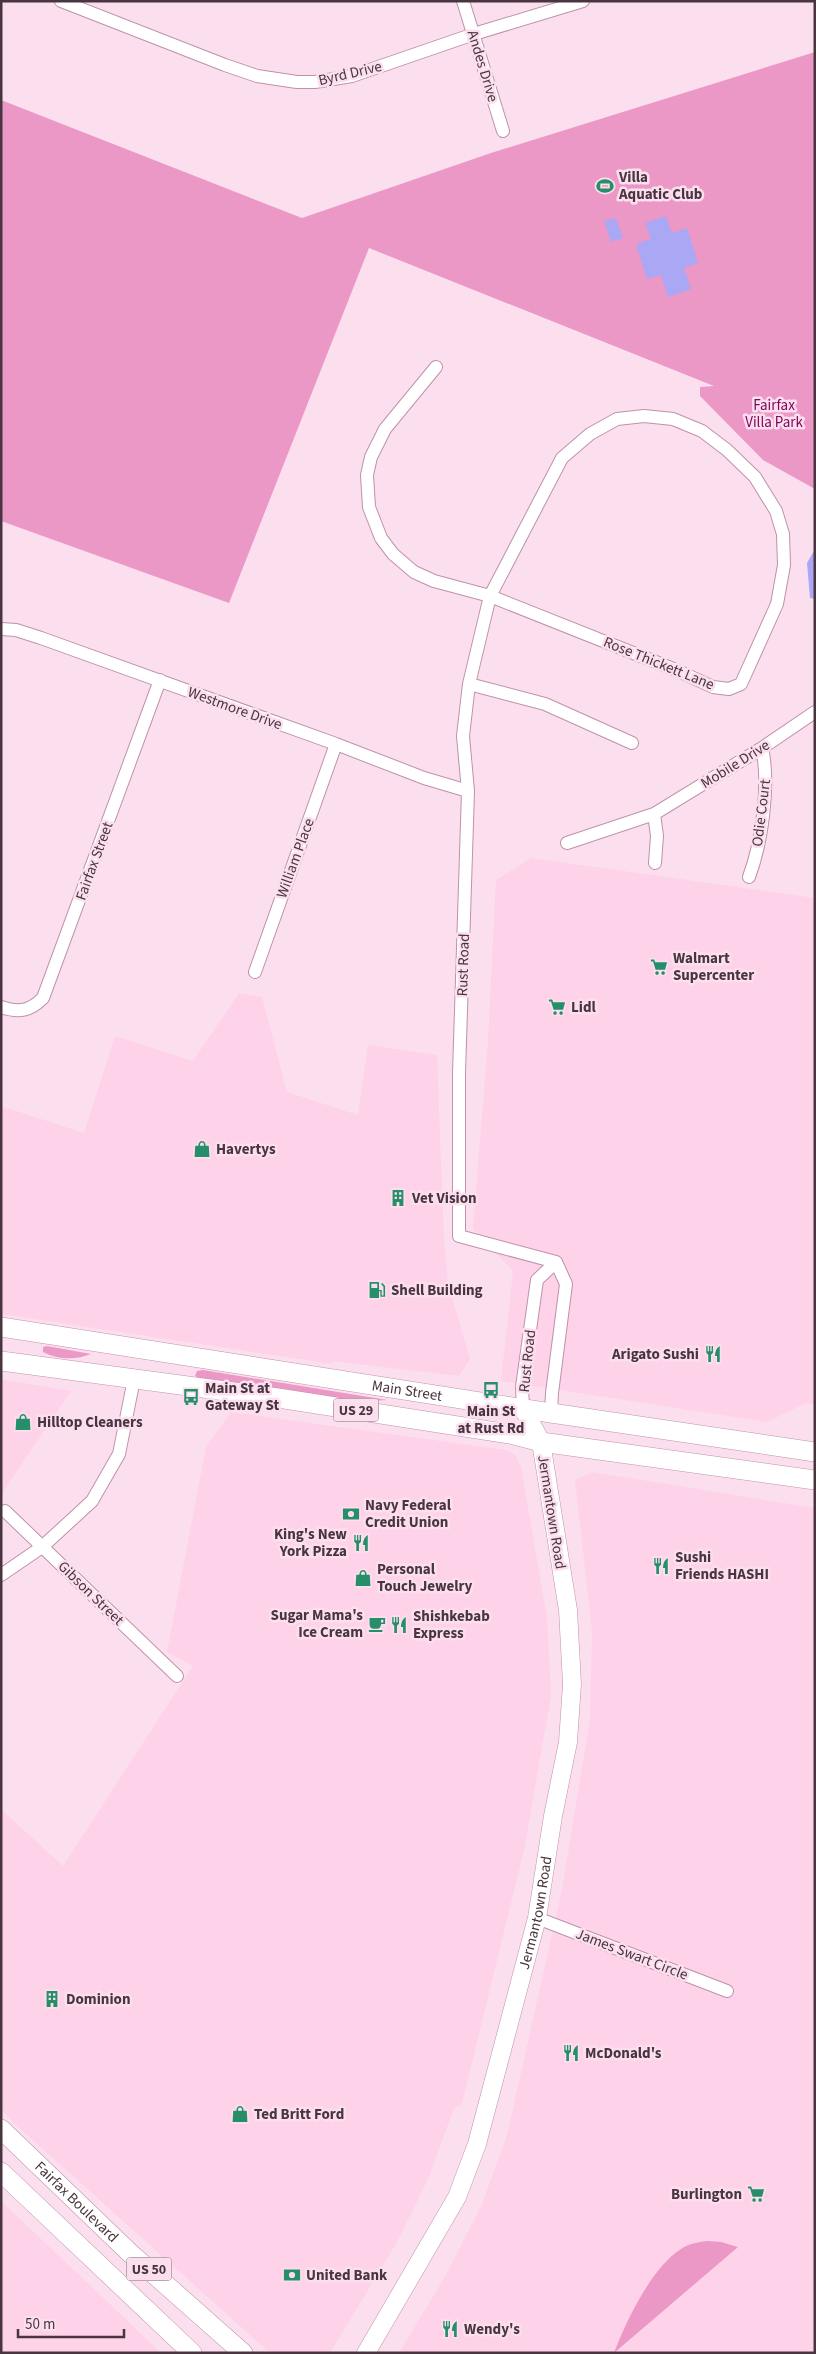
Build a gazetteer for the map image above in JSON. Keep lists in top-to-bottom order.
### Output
{
  "streets": {
    "main road": [
      "Main Street",
      "US 29",
      "Jermantown Road",
      "Fairfax Boulevard",
      "US 50"
    ],
    "street": [
      "Andes Drive",
      "Byrd Drive",
      "Rose Thickett Lane",
      "Westmore Drive",
      "Mobile Drive",
      "Odie Court",
      "William Place",
      "Fairfax Street",
      "Rust Road",
      "Gibson Street",
      "James Swart Circle"
    ]
  },
  "crossings": [
    ["Andes Drive", "Byrd Drive"],
    ["Rose Thickett Lane", "Rust Road"],
    ["Westmore Drive", "William Place"],
    ["Westmore Drive", "Fairfax Street"],
    ["Westmore Drive", "Rust Road"],
    ["Mobile Drive", "Odie Court"],
    ["Rust Road", "Main Street"],
    ["Rust Road", "Jermantown Road"],
    ["Main Street", "Jermantown Road"],
    ["Jermantown Road", "James Swart Circle"]
  ],
  "parks": ["Fairfax Villa Park"],
  "places": {
    "sports": ["Villa Aquatic Club"],
    "supermarket": ["Walmart Supercenter", "Lidl", "Burlington"],
    "shop": [
      "Havertys",
      "Hilltop Cleaners",
      "Personal Touch Jewelry",
      "Ted Britt Ford"
    ],
    "building": ["Vet Vision", "Dominion"],
    "fuel station": ["Shell Building"],
    "restaurant": [
      "Arigato Sushi",
      "King's New York Pizza",
      "Sushi Friends HASHI",
      "Shishkebab Express",
      "McDonald's",
      "Wendy's"
    ],
    "bus stop": ["Main St at Rust Rd", "Main St at Gateway St"],
    "bank": ["Navy Federal Credit Union", "United Bank"],
    "cafe": ["Sugar Mama's Ice Cream"]
  },
  "scale_bar": "50 m"
}
